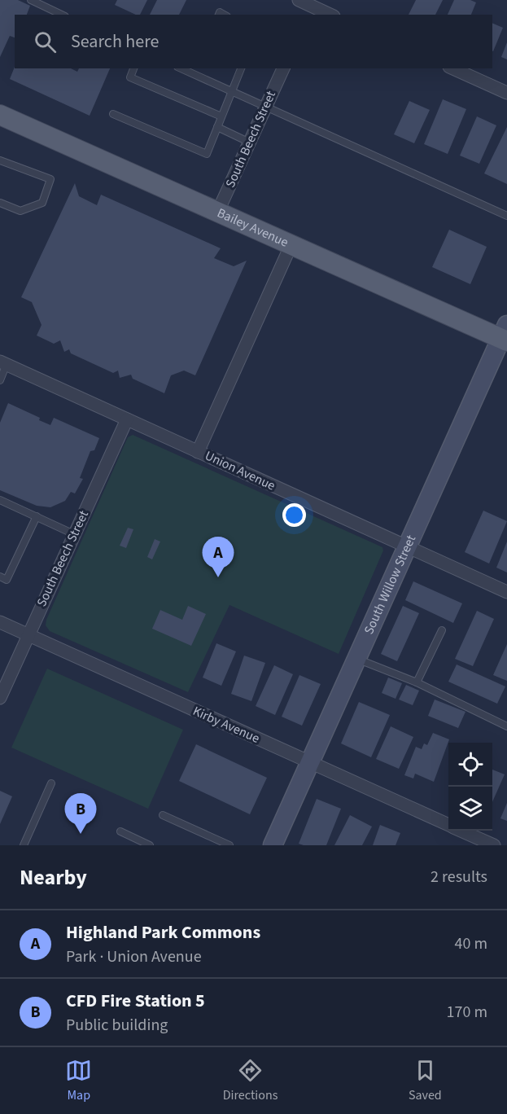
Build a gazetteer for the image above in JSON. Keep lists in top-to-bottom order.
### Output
{
  "streets": {
    "main road": ["Bailey Avenue", "South Willow Street"],
    "street": ["South Beech Street", "Union Avenue", "Kirby Avenue"]
  },
  "crossings": [
    ["South Beech Street", "Bailey Avenue"],
    ["South Beech Street", "Union Avenue"],
    ["South Beech Street", "Kirby Avenue"],
    ["Bailey Avenue", "South Willow Street"],
    ["Union Avenue", "South Willow Street"],
    ["South Willow Street", "Kirby Avenue"]
  ],
  "page": {
    "search": "Search here",
    "pins": ["A", "B"],
    "heading": ["Nearby", "2 results"],
    "list": [
      {
        "mark": "A",
        "name": "Highland Park Commons",
        "note": "Park · Union Avenue",
        "value": "40 m"
      },
      {
        "mark": "B",
        "name": "CFD Fire Station 5",
        "note": "Public building",
        "value": "170 m"
      }
    ],
    "nav": ["Map", "Directions", "Saved"]
  }
}
